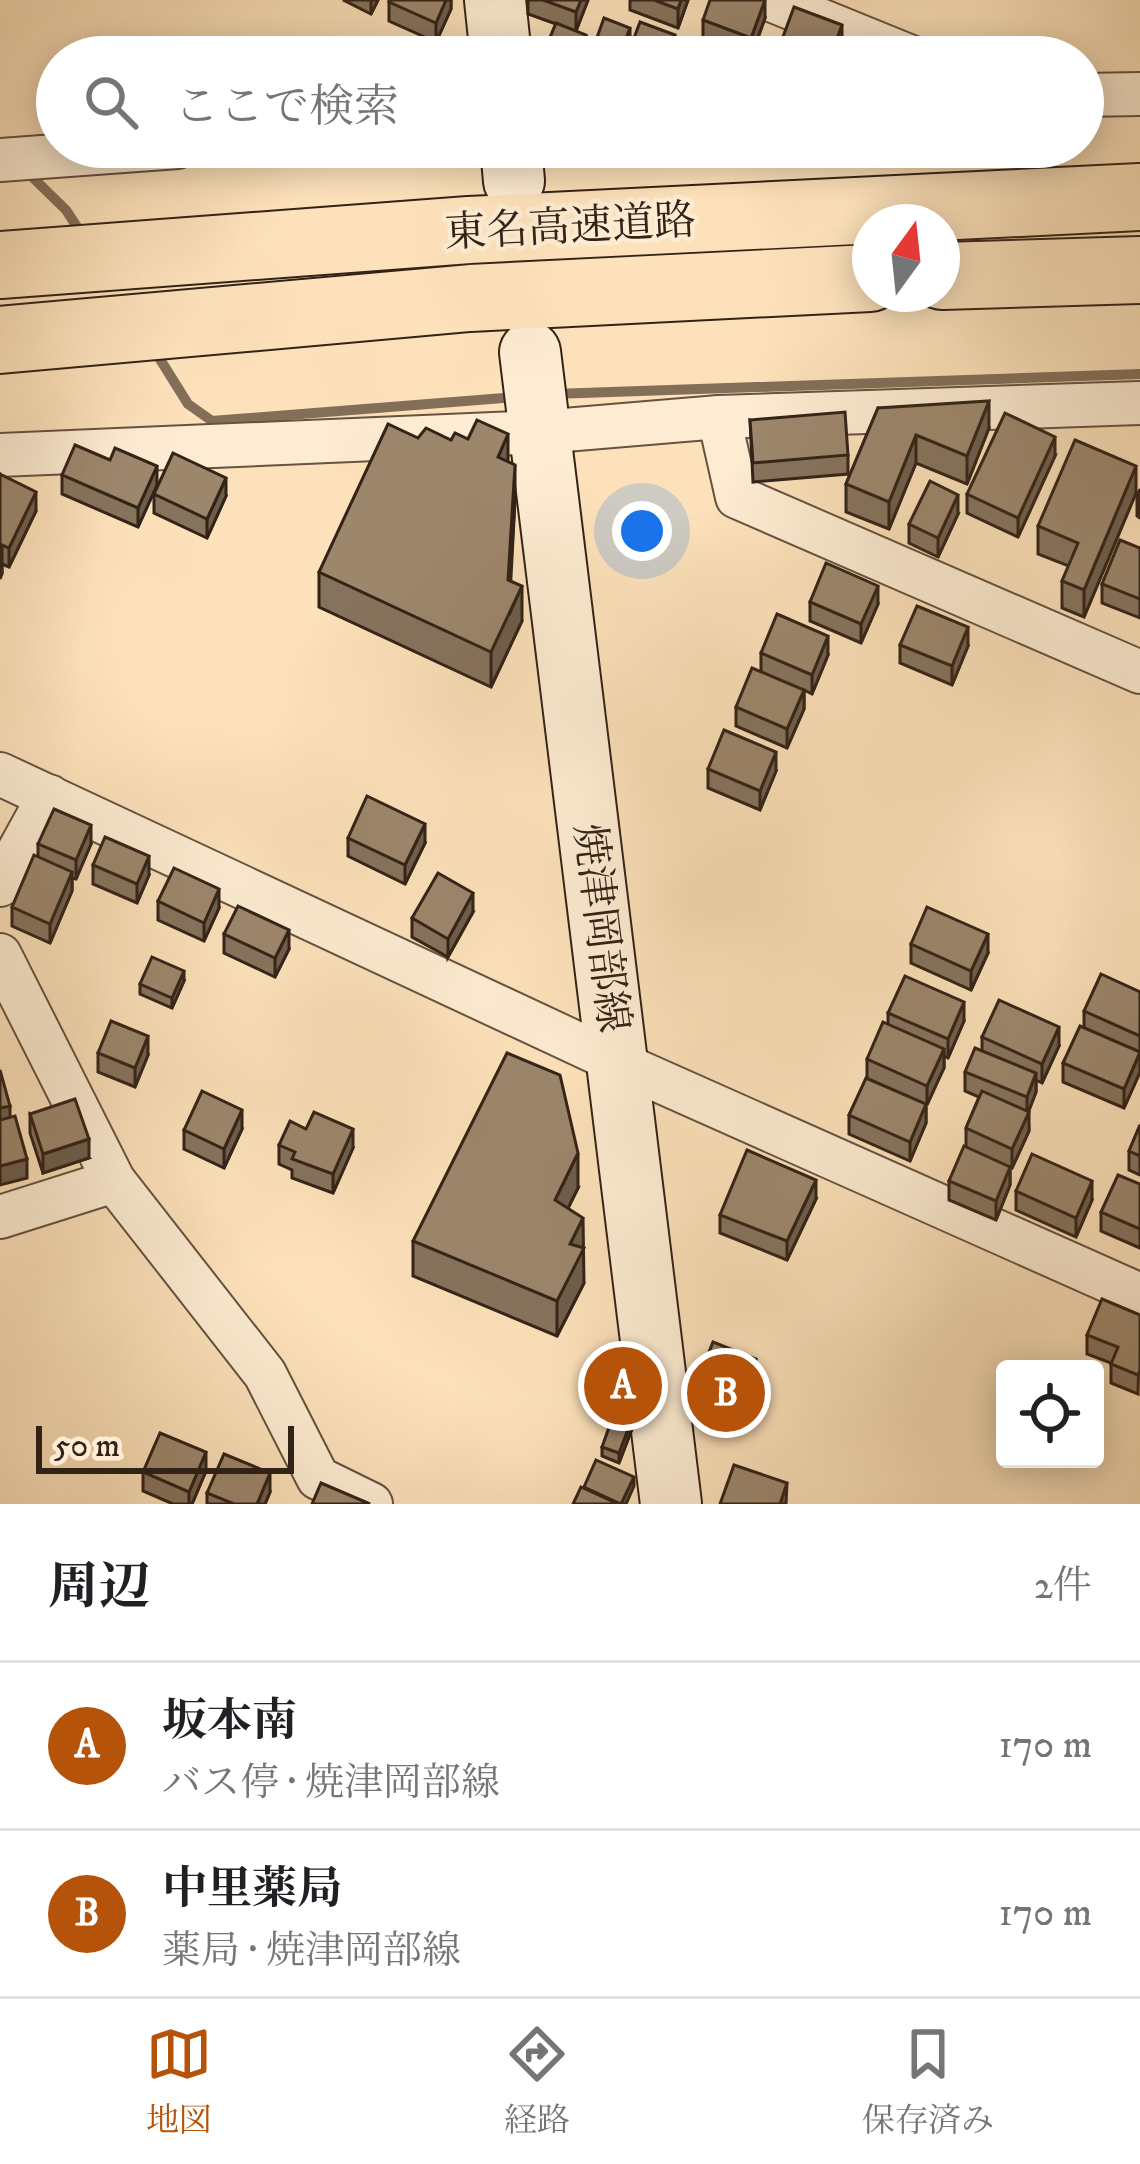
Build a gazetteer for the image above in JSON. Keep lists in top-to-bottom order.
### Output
{
  "streets": {
    "highway": ["東名高速道路"],
    "main road": ["焼津岡部線"]
  },
  "scale_bar": "50 m",
  "north": "top",
  "page": {
    "search": "ここで検索",
    "pins": ["A", "B"],
    "scale": "50 m",
    "heading": ["周辺", "2件"],
    "list": [
      {
        "mark": "A",
        "name": "坂本南",
        "note": "バス停 · 焼津岡部線",
        "value": "170 m"
      },
      {
        "mark": "B",
        "name": "中里薬局",
        "note": "薬局 · 焼津岡部線",
        "value": "170 m"
      }
    ],
    "nav": ["地図", "経路", "保存済み"]
  }
}
